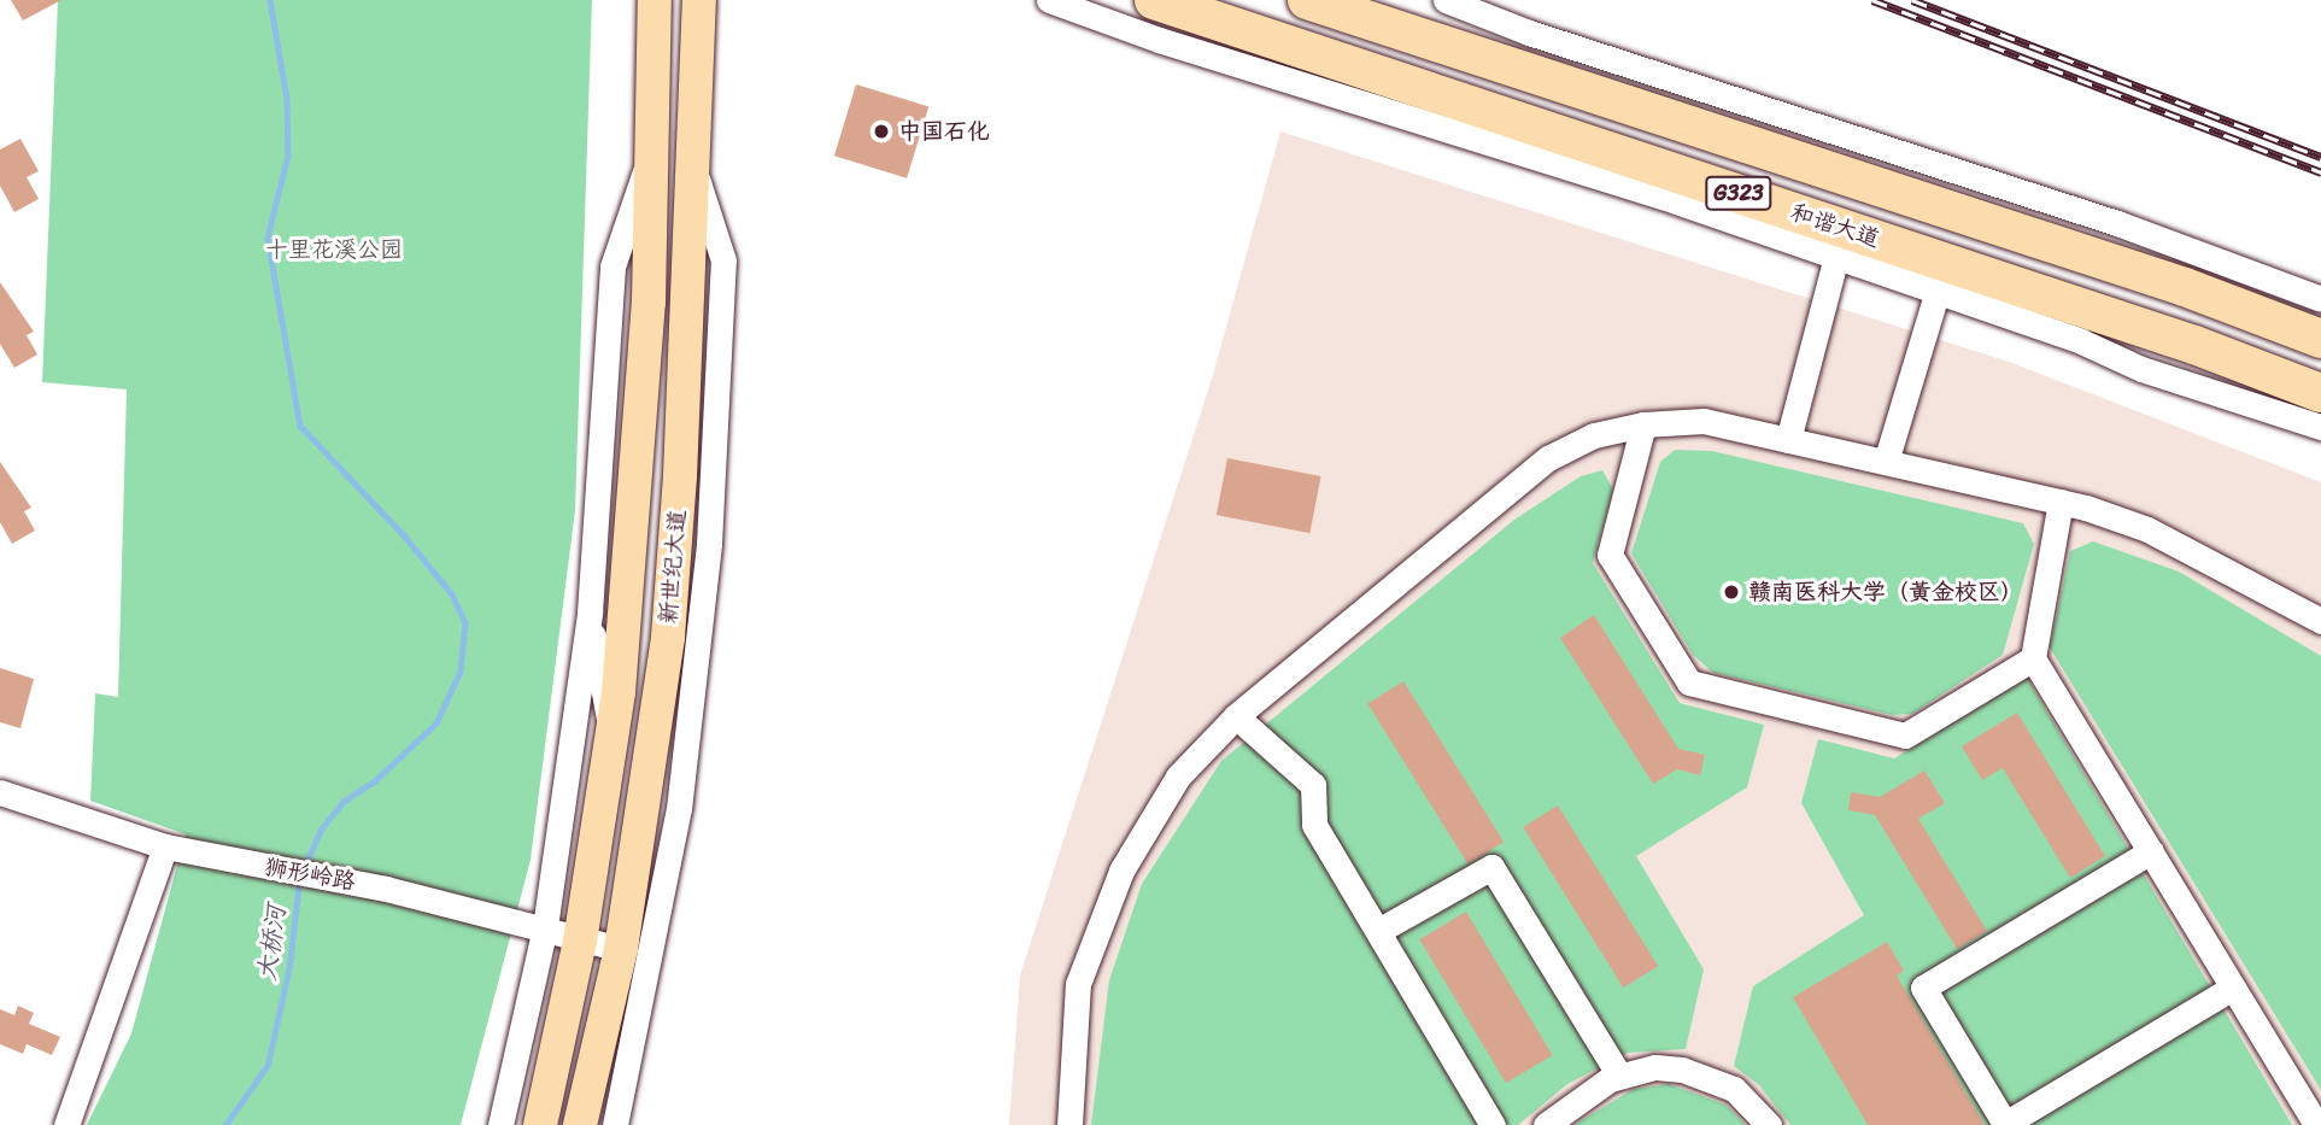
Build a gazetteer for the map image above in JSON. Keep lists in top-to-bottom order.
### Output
{
  "streets": {
    "highway": ["G323", "和谐大道"],
    "main road": ["新世纪大道"],
    "street": ["狮形岭路"]
  },
  "crossings": [
    ["新世纪大道", "狮形岭路"]
  ],
  "water": ["大桥河"],
  "parks": ["十里花溪公园"],
  "places": ["中国石化", "赣南医科大学（黄金校区）"]
}
